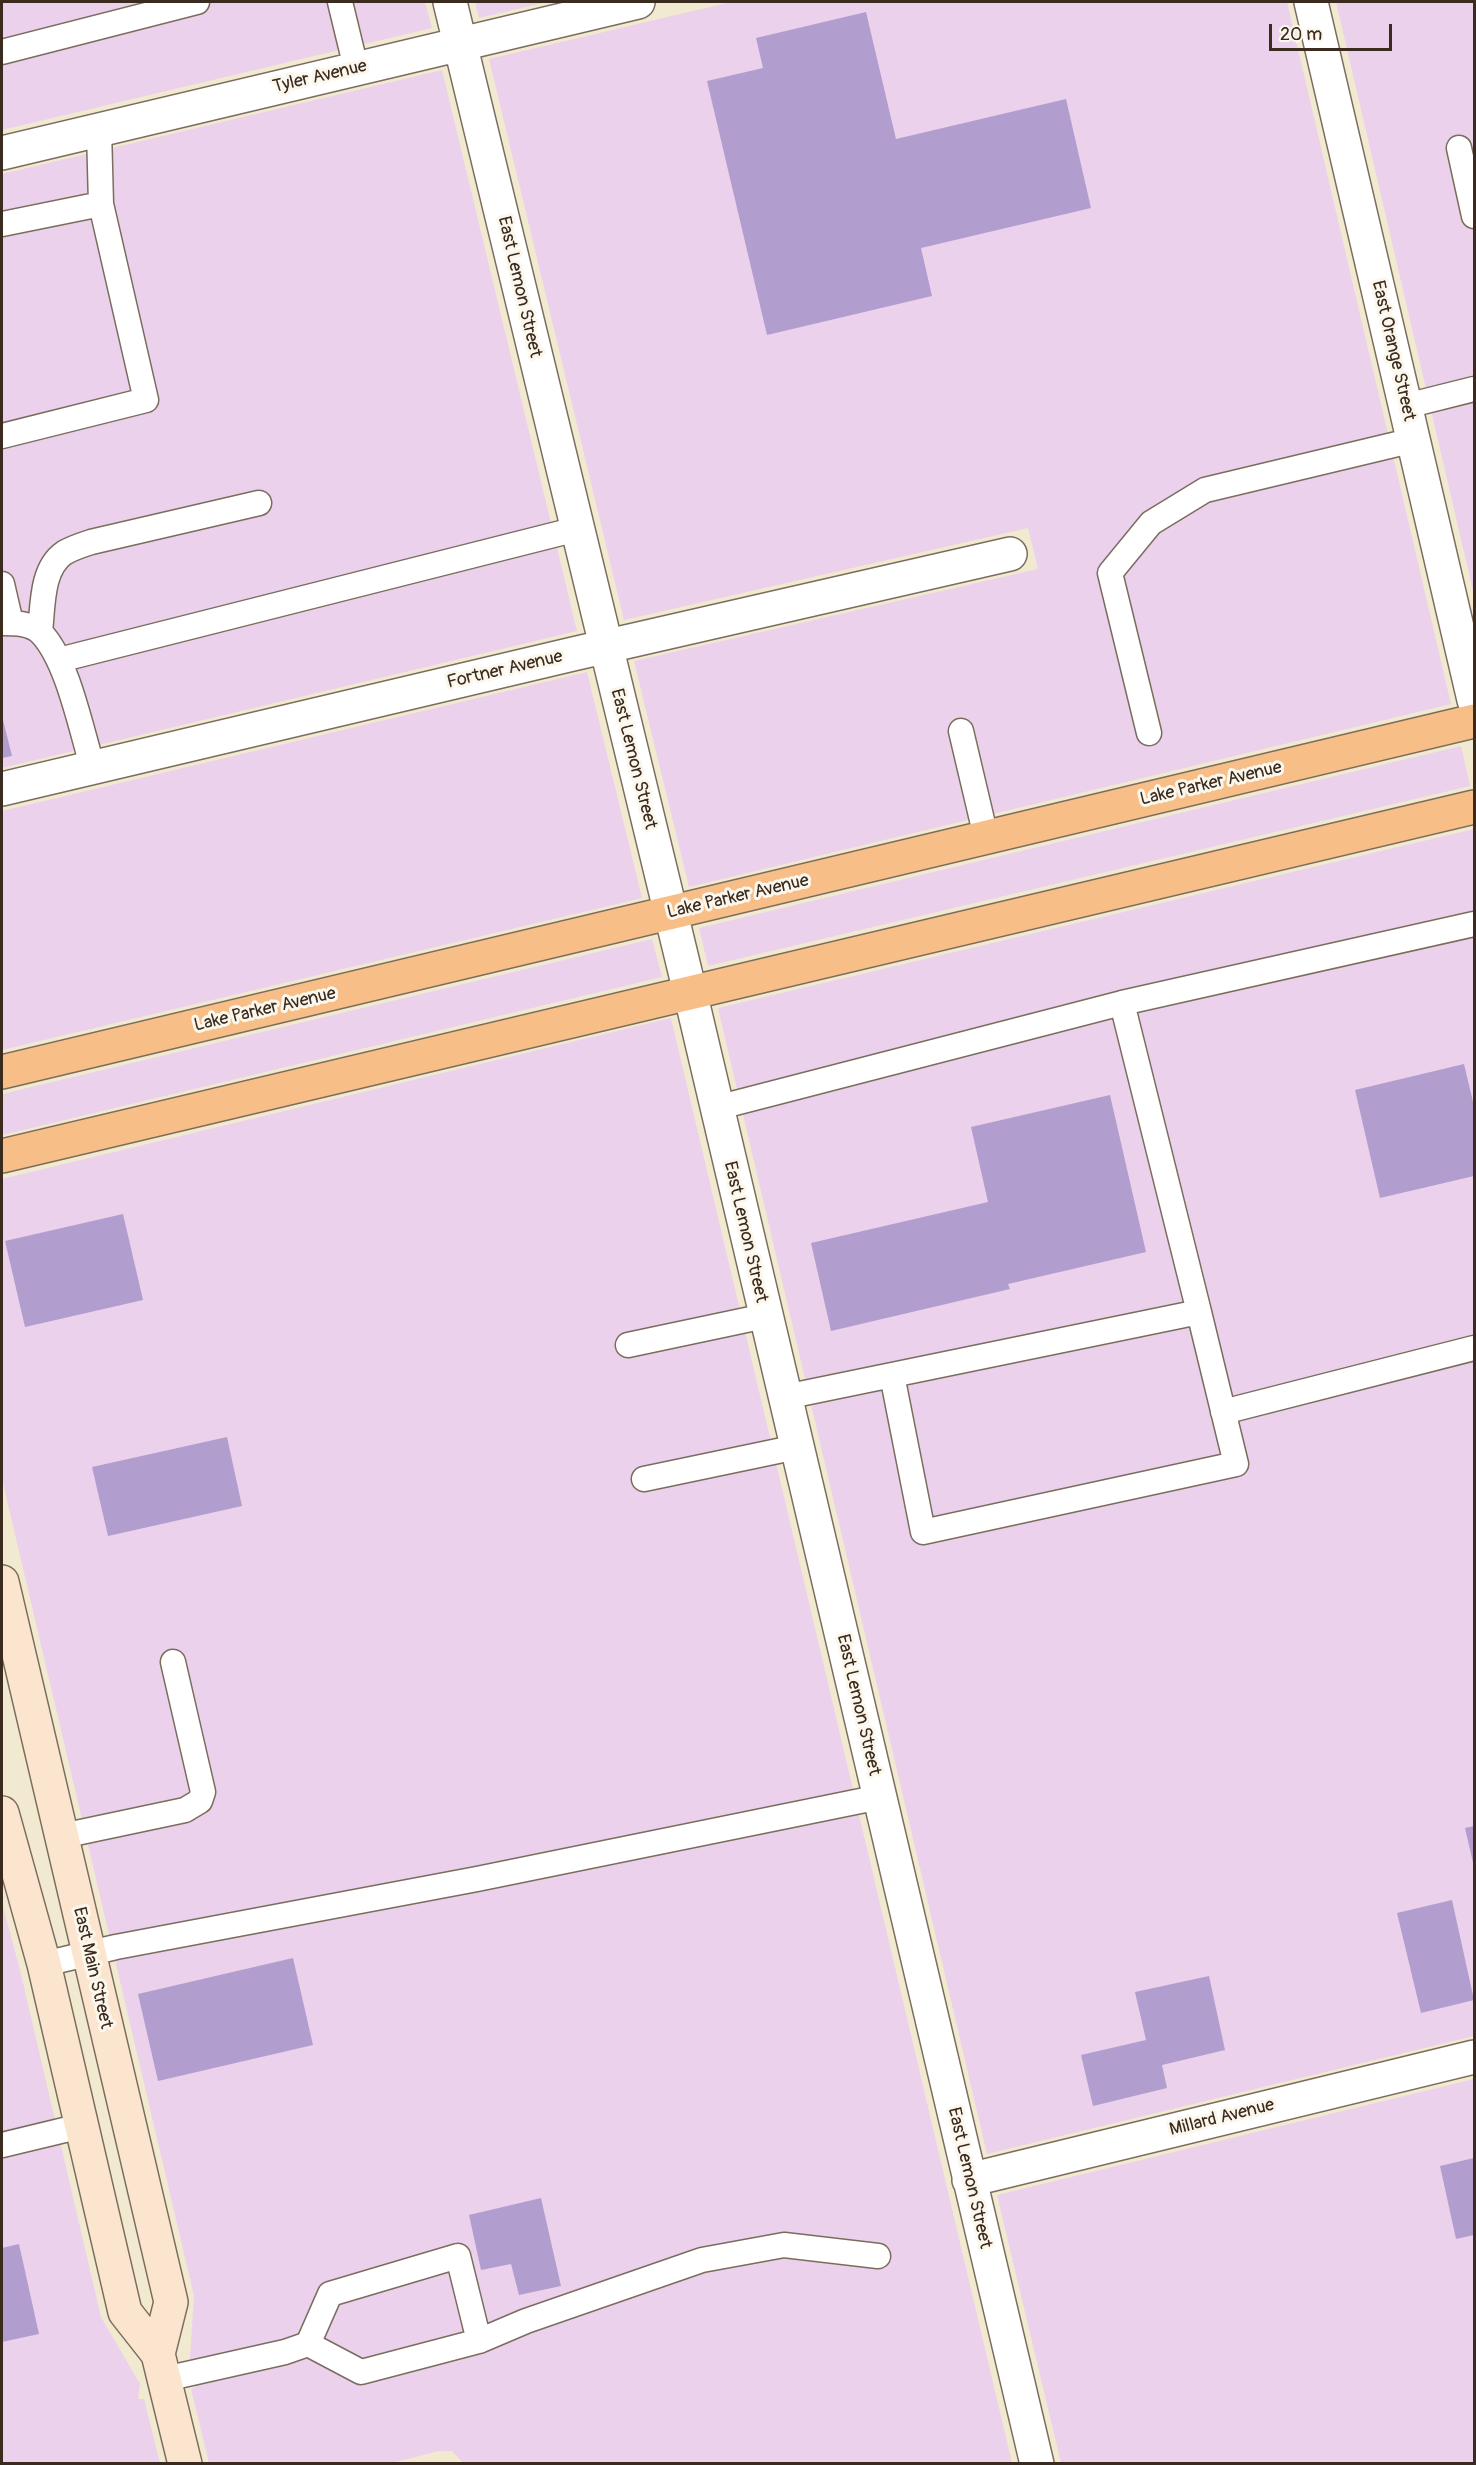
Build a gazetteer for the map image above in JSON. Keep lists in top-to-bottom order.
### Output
{
  "streets": {
    "main road": ["Lake Parker Avenue", "East Main Street"],
    "street": [
      "Tyler Avenue",
      "East Lemon Street",
      "East Orange Street",
      "Fortner Avenue",
      "Millard Avenue"
    ]
  },
  "crossings": [
    ["Tyler Avenue", "East Lemon Street"],
    ["East Lemon Street", "Fortner Avenue"],
    ["East Lemon Street", "Lake Parker Avenue"],
    ["East Lemon Street", "Millard Avenue"]
  ],
  "scale_bar": "20 m"
}
